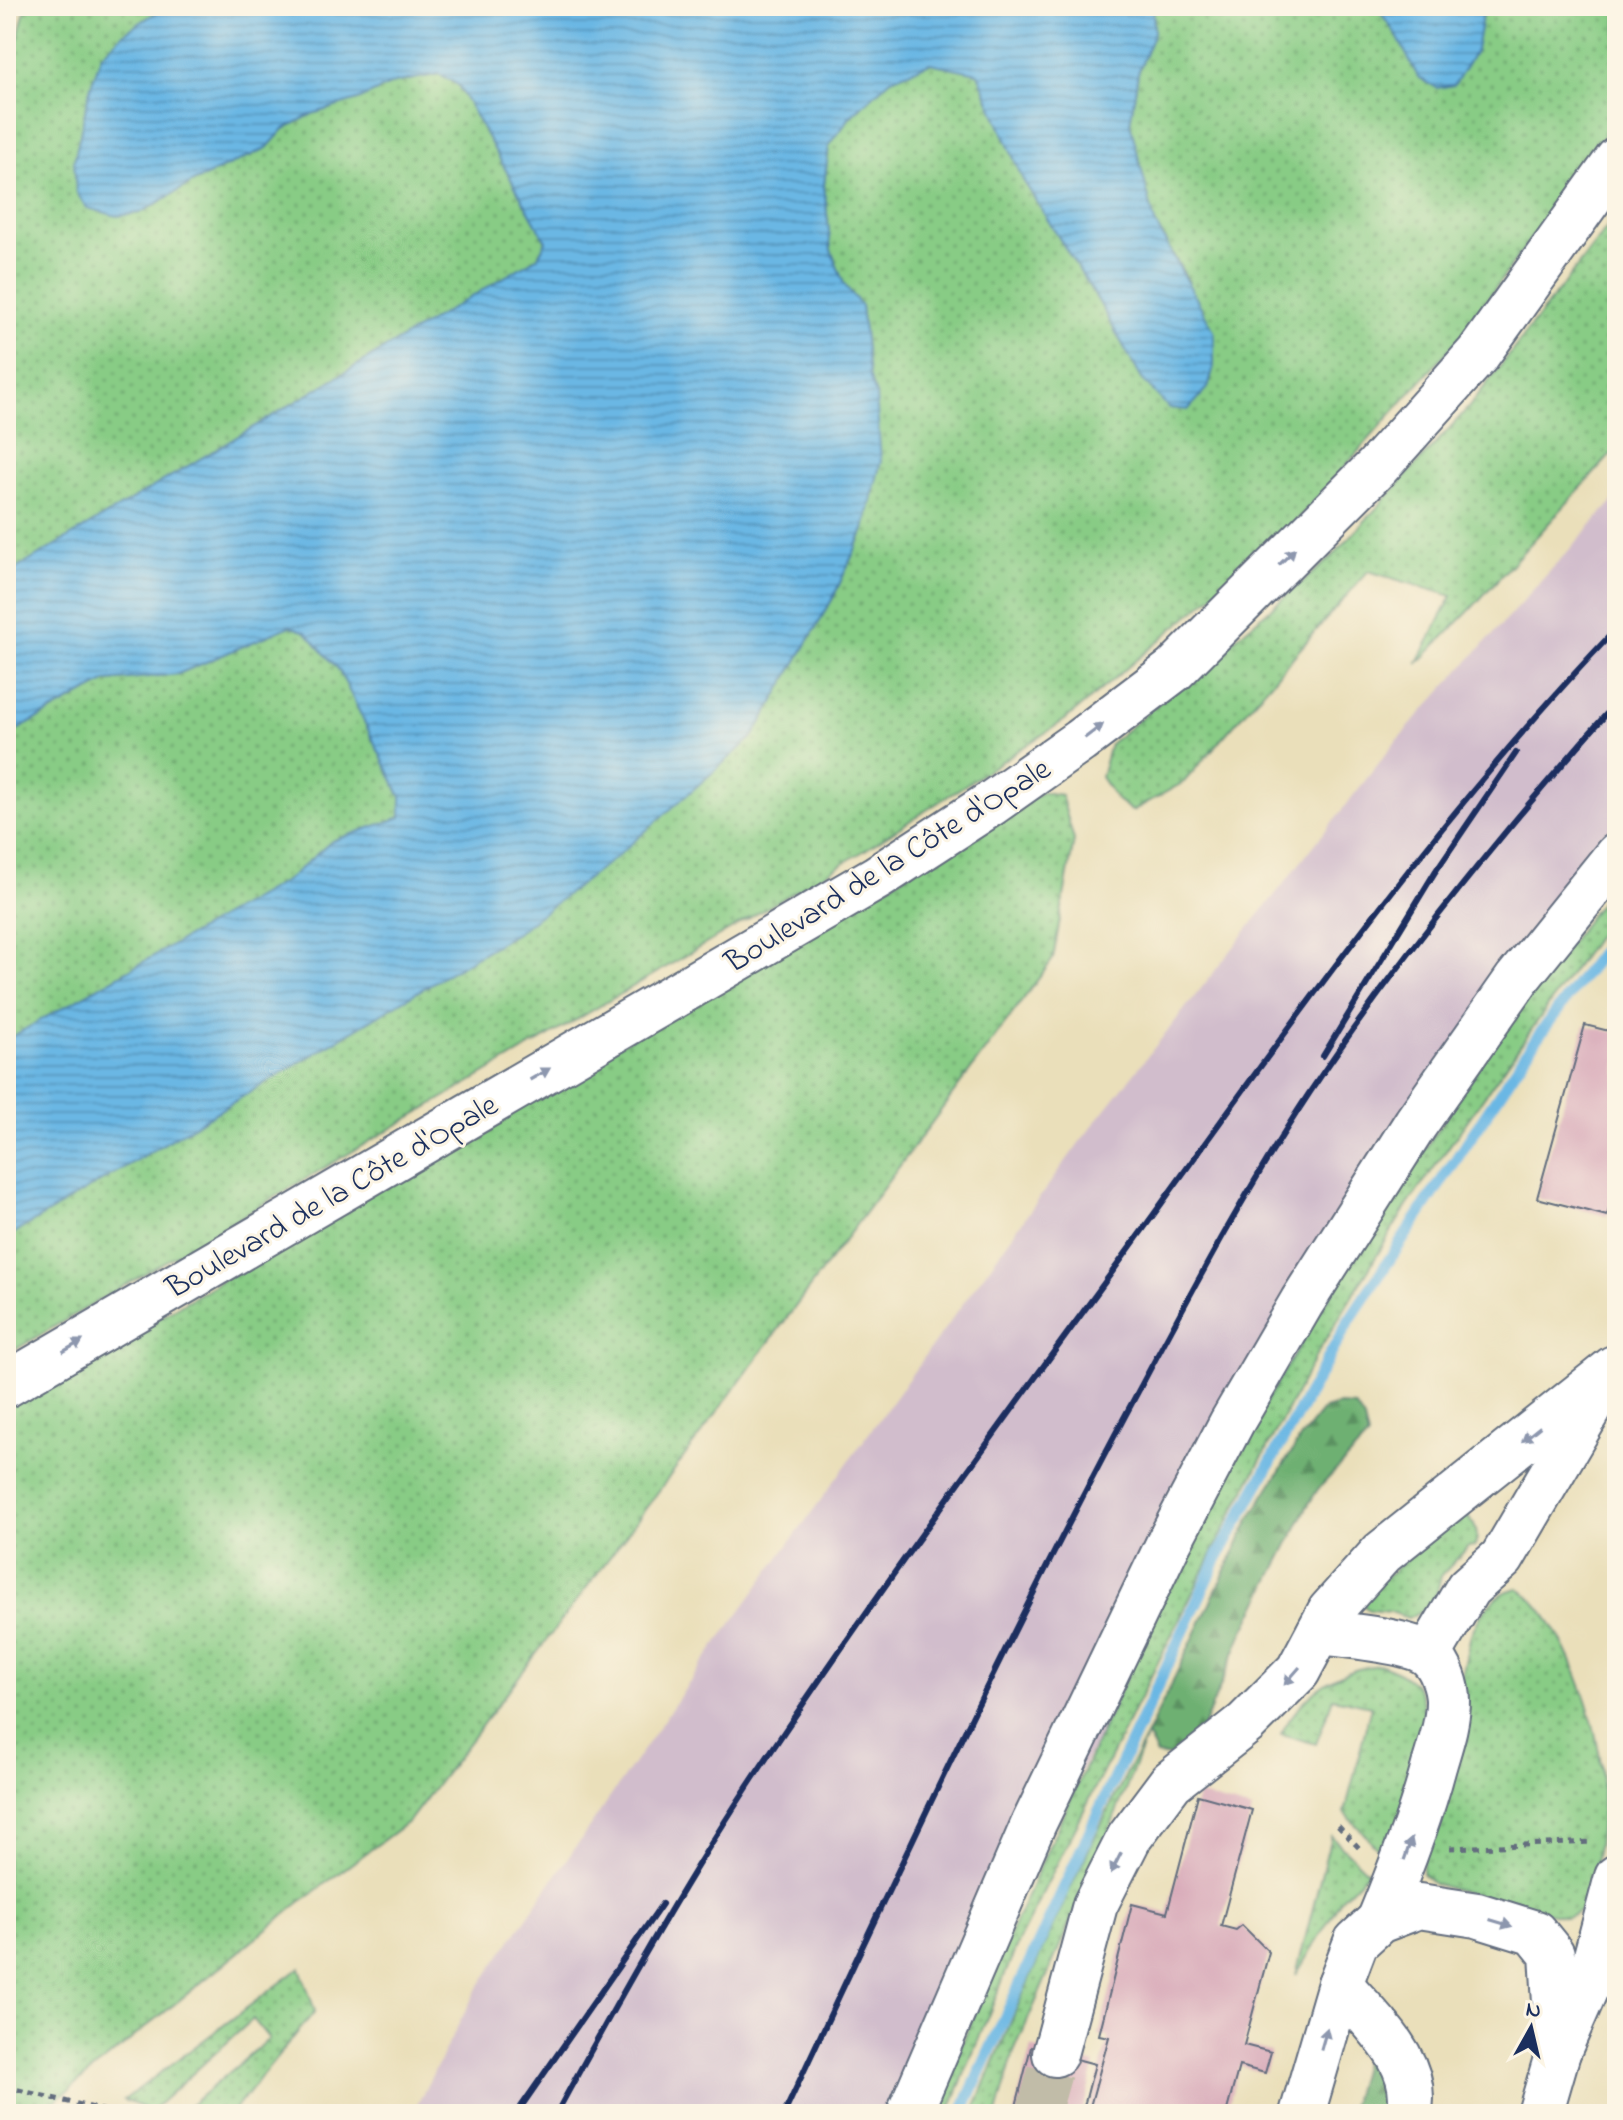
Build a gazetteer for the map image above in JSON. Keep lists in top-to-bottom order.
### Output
{
  "streets": {
    "lane": ["Boulevard de la Côte d'Opale"]
  },
  "one_way": ["Boulevard de la Côte d'Opale"],
  "north": "top"
}
